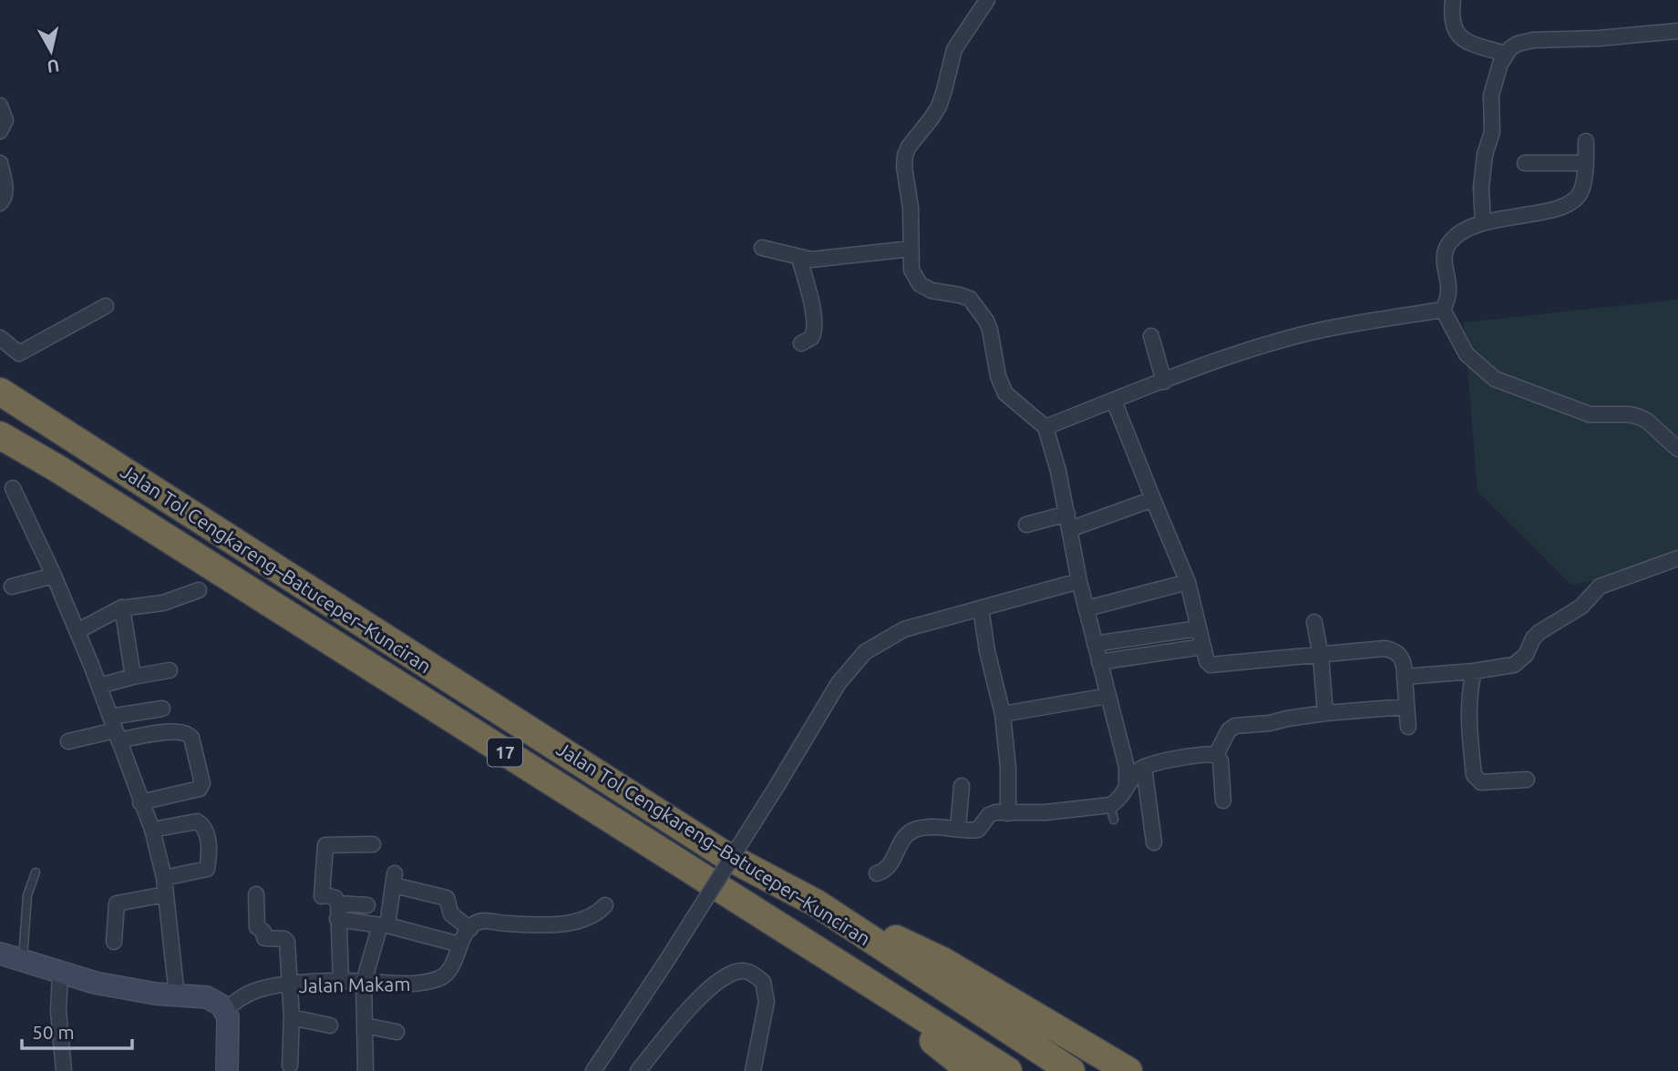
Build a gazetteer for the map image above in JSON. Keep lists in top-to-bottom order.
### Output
{
  "streets": {
    "highway": ["Jalan Tol Cengkareng–Batuceper–Kunciran", "17"],
    "street": ["Jalan Makam"]
  },
  "scale_bar": "50 m",
  "north": "bottom"
}
